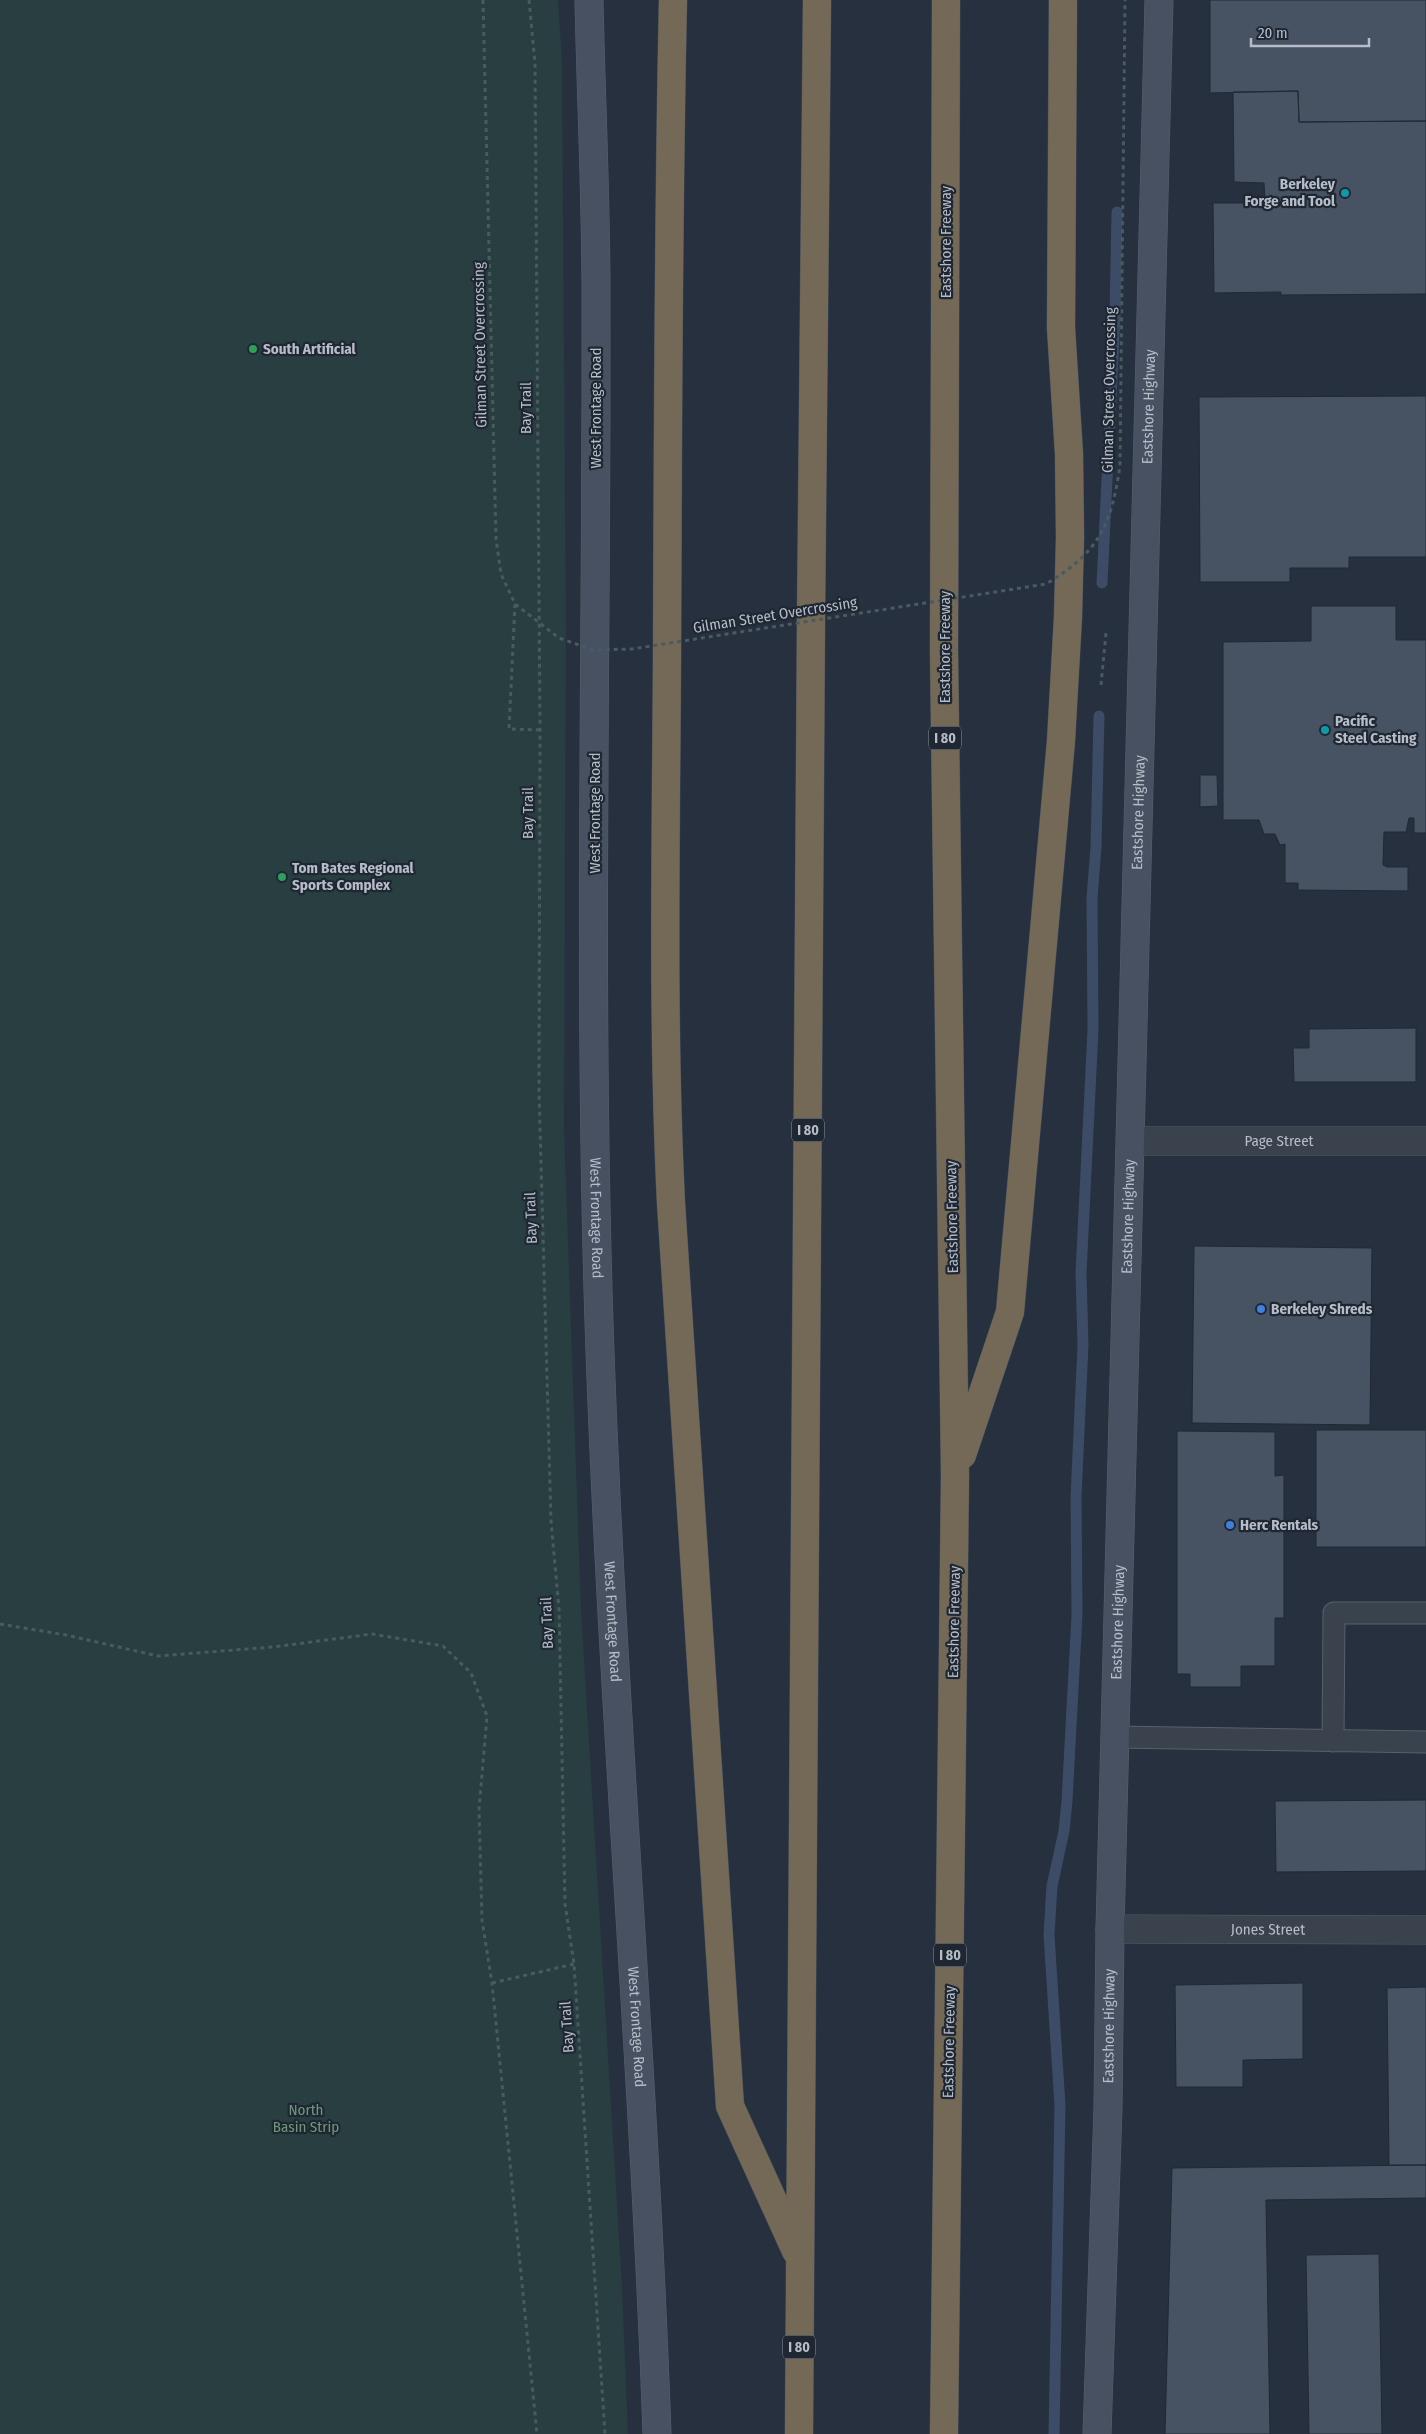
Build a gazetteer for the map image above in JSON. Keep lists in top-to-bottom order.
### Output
{
  "streets": {
    "highway": ["Eastshore Freeway", "I 80"],
    "street": [
      "Eastshore Highway",
      "West Frontage Road",
      "Page Street",
      "Jones Street"
    ],
    "path": ["Gilman Street Overcrossing", "Bay Trail"]
  },
  "crossings": [
    ["Eastshore Highway", "Page Street"],
    ["Eastshore Highway", "Jones Street"]
  ],
  "parks": ["North Basin Strip"],
  "places": [
    "Berkeley Forge and Tool",
    "South Artificial",
    "Pacific Steel Casting",
    "Tom Bates Regional Sports Complex",
    "Berkeley Shreds",
    "Herc Rentals"
  ],
  "scale_bar": "20 m"
}
